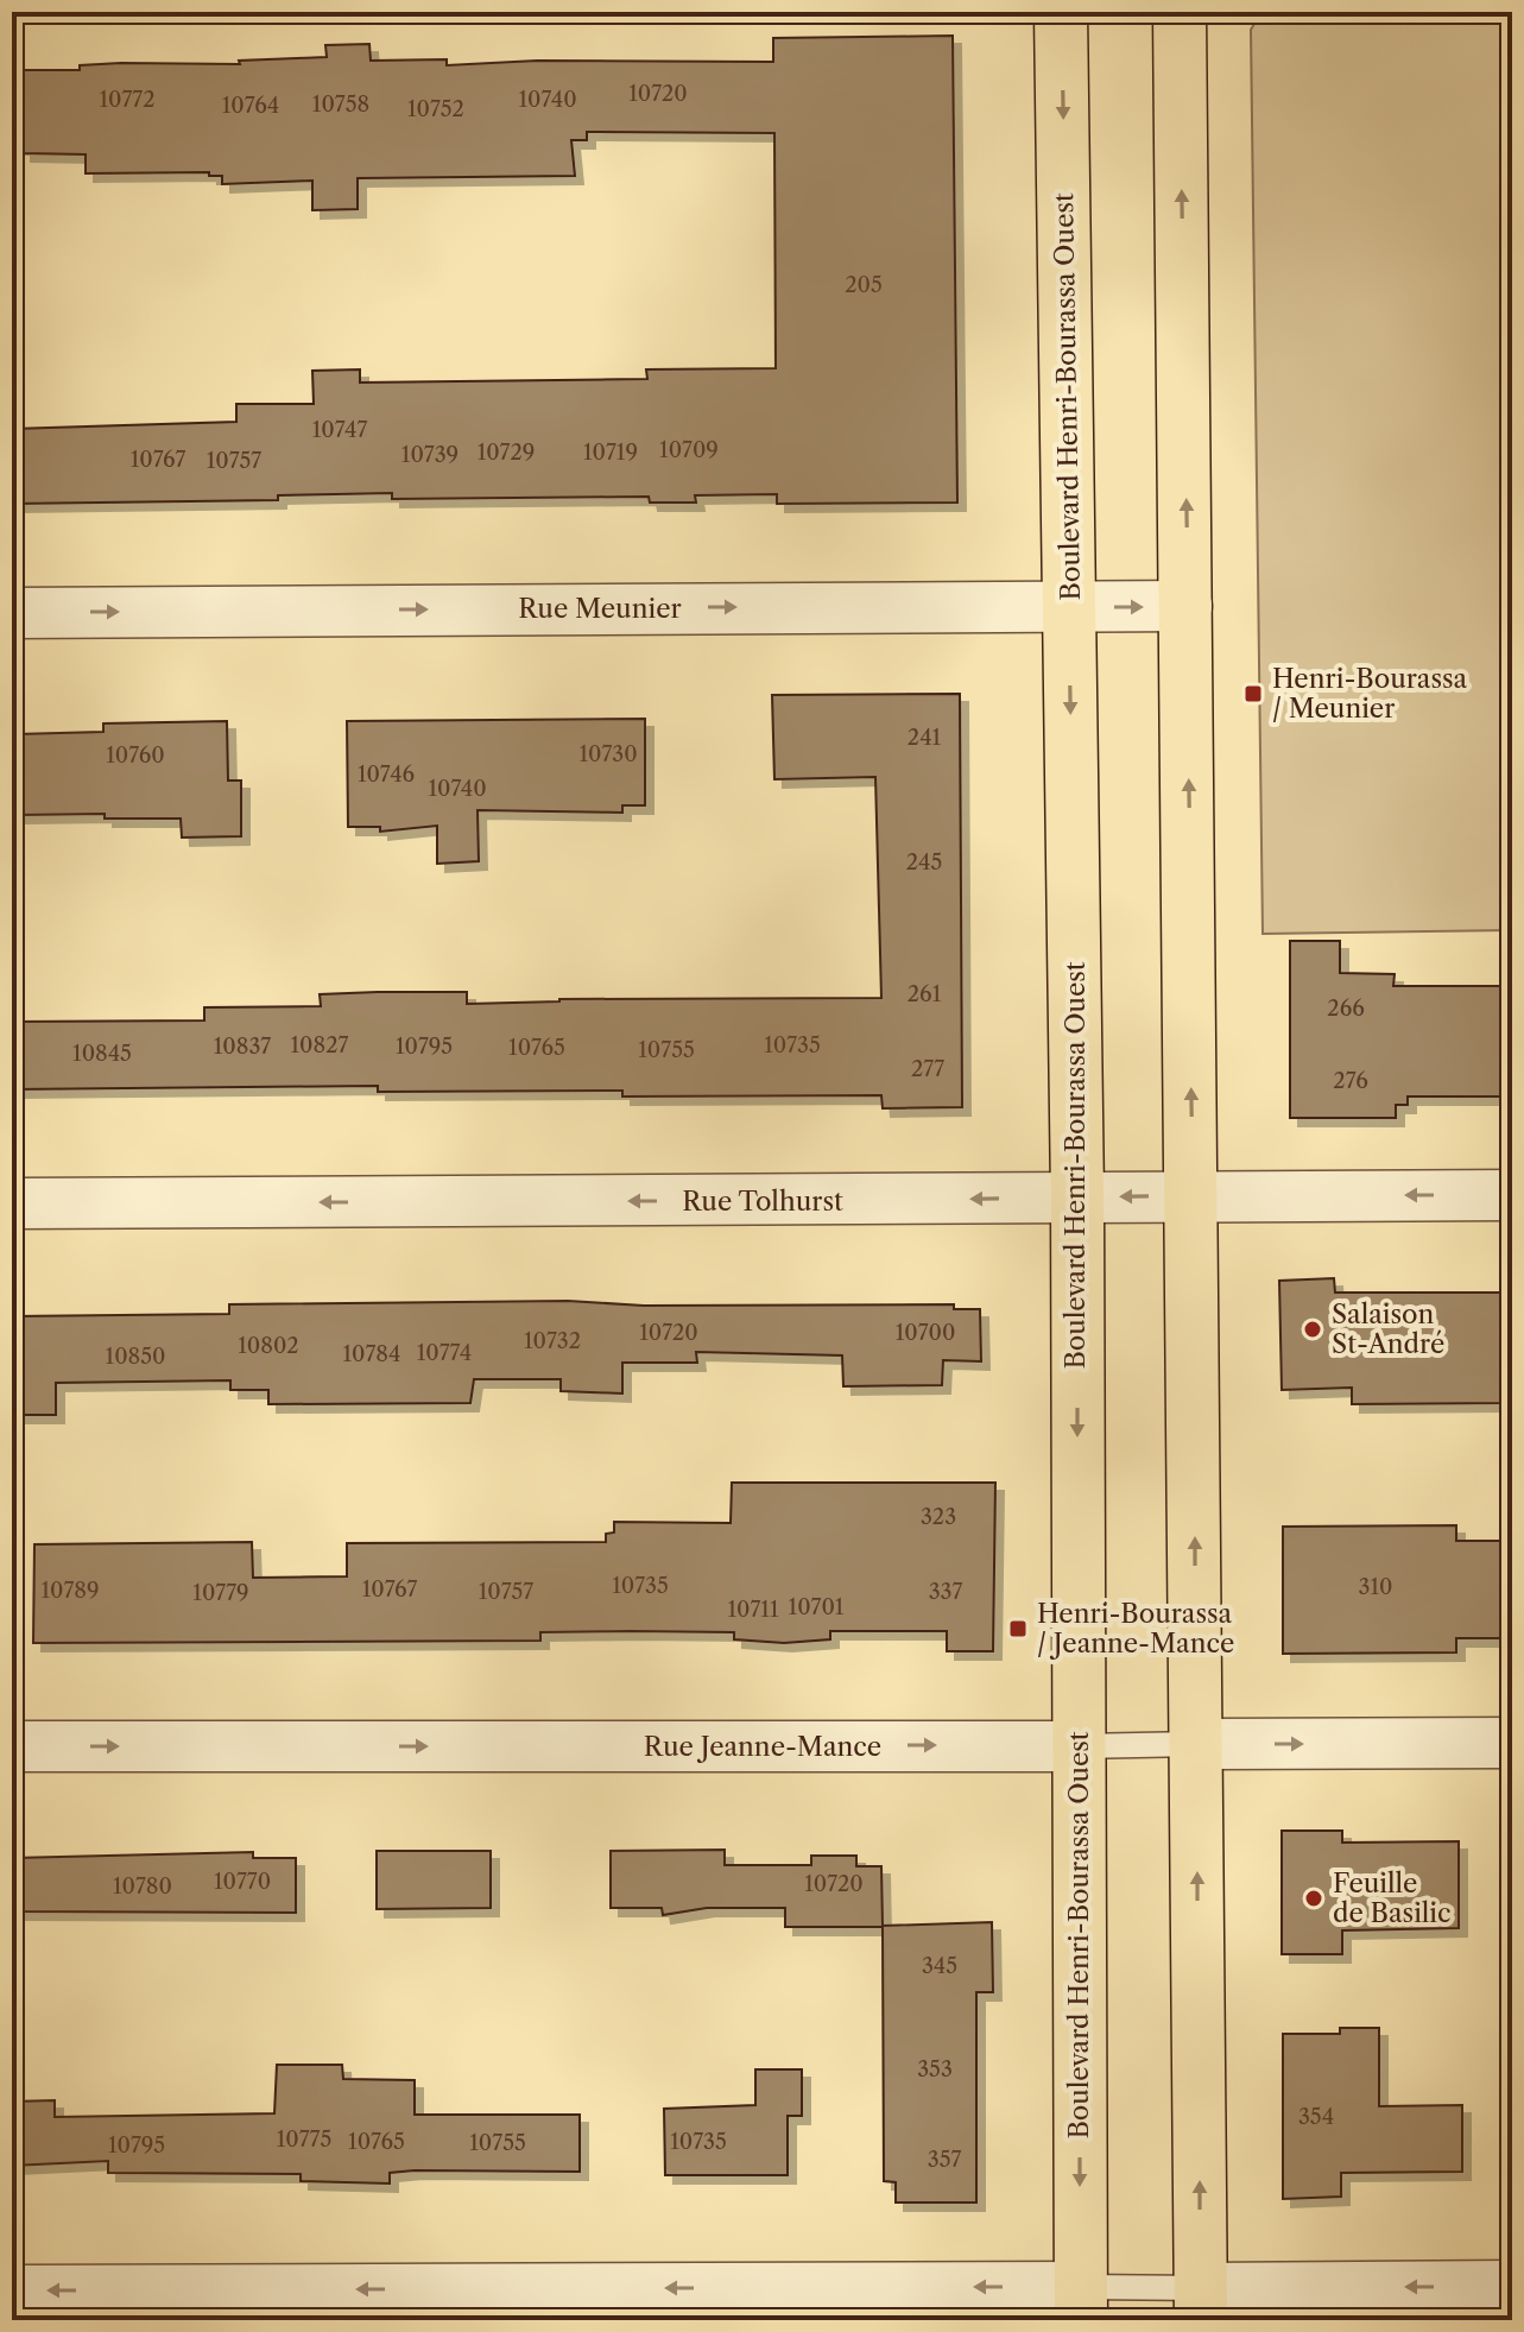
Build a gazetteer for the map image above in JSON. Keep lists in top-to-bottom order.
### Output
{
  "streets": {
    "main road": ["Boulevard Henri-Bourassa Ouest"],
    "street": ["Rue Meunier", "Rue Tolhurst", "Rue Jeanne-Mance"]
  },
  "crossings": [
    ["Boulevard Henri-Bourassa Ouest", "Rue Meunier"],
    ["Boulevard Henri-Bourassa Ouest", "Rue Tolhurst"],
    ["Boulevard Henri-Bourassa Ouest", "Rue Jeanne-Mance"]
  ],
  "one_way": ["Rue Meunier", "Rue Tolhurst", "Rue Jeanne-Mance"],
  "places": {
    "transit": ["Henri-Bourassa / Meunier", "Henri-Bourassa / Jeanne-Mance"],
    "other": ["Salaison St-André", "Feuille de Basilic"]
  },
  "house_numbers": [
    "10720",
    "10772",
    "10740",
    "10758",
    "10764",
    "10752",
    "205",
    "10747",
    "10709",
    "10729",
    "10719",
    "10739",
    "10767",
    "10757",
    "241",
    "10730",
    "10760",
    "10746",
    "10740",
    "245",
    "261",
    "266",
    "10827",
    "10735",
    "10837",
    "10795",
    "10765",
    "10755",
    "10845",
    "277",
    "276",
    "10720",
    "10700",
    "10732",
    "10802",
    "10774",
    "10784",
    "10850",
    "323",
    "10735",
    "310",
    "10767",
    "10789",
    "10757",
    "337",
    "10779",
    "10701",
    "10711",
    "10770",
    "10720",
    "10780",
    "345",
    "353",
    "354",
    "10775",
    "10765",
    "10735",
    "10755",
    "10795",
    "357"
  ]
}
